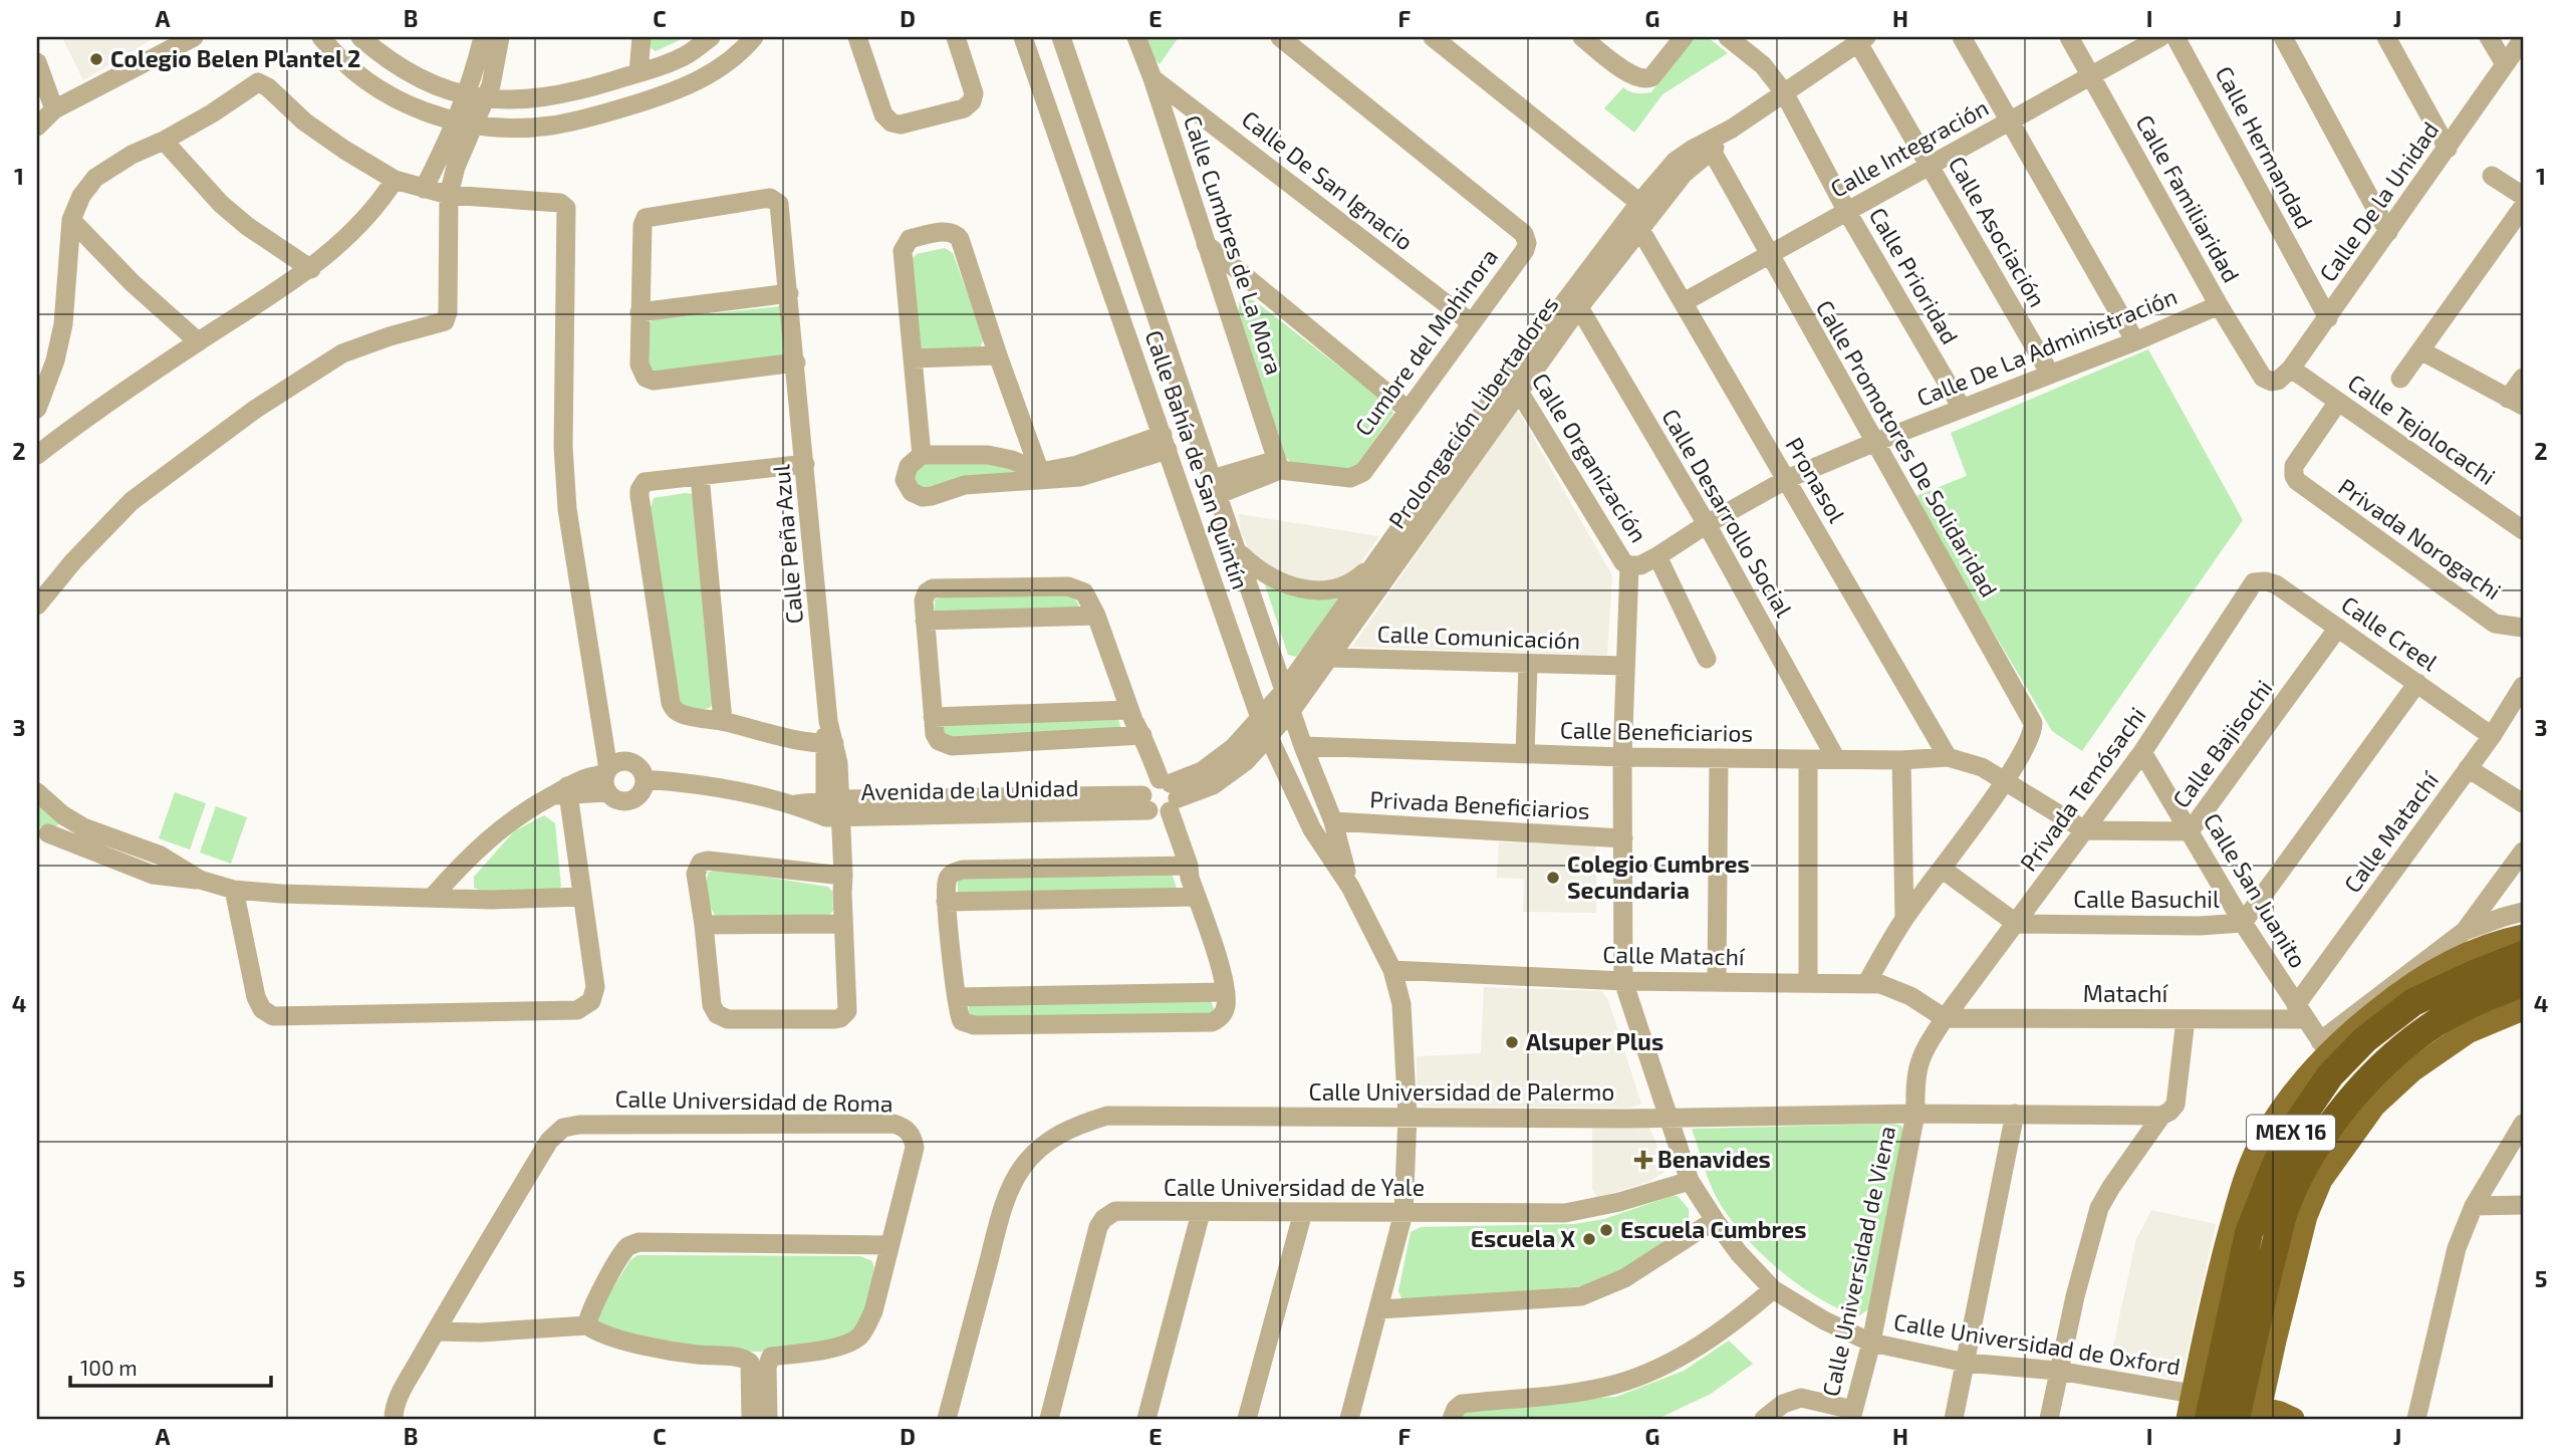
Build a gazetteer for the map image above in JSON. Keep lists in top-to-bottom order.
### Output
{
  "streets": {
    "highway": ["MEX 16"],
    "street": [
      "Calle Hermandad",
      "Calle Integración",
      "Calle De San Ignacio",
      "Calle Familiaridad",
      "Calle De la Unidad",
      "Calle Asociación",
      "Calle Cumbres de La Mora",
      "Calle Prioridad",
      "Cumbre del Mohinora",
      "Calle De La Administración",
      "Prolongación Libertadores",
      "Calle Tejolocachi",
      "Calle Promotores De Solidaridad",
      "Calle Organización",
      "Calle Bahía de San Quintín",
      "Pronasol",
      "Calle Desarrollo Social",
      "Privada Norogachi",
      "Calle Peña Azul",
      "Calle Creel",
      "Calle Comunicación",
      "Calle Beneficiarios",
      "Calle Bajisochi",
      "Privada Temósachi",
      "Avenida de la Unidad",
      "Privada Beneficiarios",
      "Calle Matachí",
      "Calle San Juanito",
      "Calle Basuchil",
      "Matachí",
      "Calle Universidad de Palermo",
      "Calle Universidad de Roma",
      "Calle Universidad de Yale",
      "Calle Universidad de Viena",
      "Calle Universidad de Oxford"
    ]
  },
  "crossings": [
    ["Calle Hermandad", "Calle De la Unidad"],
    ["Calle Integración", "Calle Familiaridad"],
    ["Calle Integración", "Calle Asociación"],
    ["Calle Integración", "Calle Prioridad"],
    ["Calle Integración", "Calle Promotores De Solidaridad"],
    ["Calle Integración", "Pronasol"],
    ["Calle De San Ignacio", "Calle Cumbres de La Mora"],
    ["Calle De San Ignacio", "Cumbre del Mohinora"],
    ["Calle Familiaridad", "Calle De la Unidad"],
    ["Calle Familiaridad", "Calle De La Administración"],
    ["Calle De la Unidad", "Calle Tejolocachi"],
    ["Calle Asociación", "Calle De La Administración"],
    ["Calle Asociación", "Prolongación Libertadores"],
    ["Calle Cumbres de La Mora", "Cumbre del Mohinora"],
    ["Calle Prioridad", "Calle De La Administración"],
    ["Calle Prioridad", "Prolongación Libertadores"],
    ["Cumbre del Mohinora", "Calle Bahía de San Quintín"],
    ["Calle De La Administración", "Calle Promotores De Solidaridad"],
    ["Calle De La Administración", "Calle Organización"],
    ["Calle De La Administración", "Pronasol"],
    ["Calle De La Administración", "Calle Desarrollo Social"],
    ["Calle De La Administración", "Calle Universidad de Oxford"],
    ["Prolongación Libertadores", "Calle Promotores De Solidaridad"],
    ["Prolongación Libertadores", "Calle Organización"],
    ["Prolongación Libertadores", "Calle Bahía de San Quintín"],
    ["Prolongación Libertadores", "Pronasol"],
    ["Prolongación Libertadores", "Calle Desarrollo Social"],
    ["Prolongación Libertadores", "Calle Comunicación"],
    ["Prolongación Libertadores", "Avenida de la Unidad"],
    ["Calle Tejolocachi", "Privada Norogachi"],
    ["Calle Promotores De Solidaridad", "Calle Beneficiarios"],
    ["Calle Promotores De Solidaridad", "Calle Matachí"],
    ["Calle Organización", "Calle Universidad de Oxford"],
    ["Calle Bahía de San Quintín", "Calle Beneficiarios"],
    ["Calle Bahía de San Quintín", "Avenida de la Unidad"],
    ["Calle Bahía de San Quintín", "Privada Beneficiarios"],
    ["Calle Bahía de San Quintín", "Calle Matachí"],
    ["Calle Bahía de San Quintín", "Calle Universidad de Palermo"],
    ["Calle Bahía de San Quintín", "Calle Universidad de Yale"],
    ["Pronasol", "Calle Beneficiarios"],
    ["Calle Desarrollo Social", "Calle Beneficiarios"],
    ["Calle Peña Azul", "Avenida de la Unidad"],
    ["Calle Creel", "Calle Bajisochi"],
    ["Calle Creel", "Privada Temósachi"],
    ["Calle Creel", "Calle Matachí"],
    ["Calle Creel", "Calle Basuchil"],
    ["Calle Comunicación", "Calle Universidad de Oxford"],
    ["Calle Beneficiarios", "Calle Universidad de Oxford"],
    ["Calle Bajisochi", "Privada Temósachi"],
    ["Calle Bajisochi", "Calle San Juanito"],
    ["Privada Temósachi", "Calle Matachí"],
    ["Privada Temósachi", "Calle San Juanito"],
    ["Privada Temósachi", "Calle Basuchil"],
    ["Privada Temósachi", "Matachí"],
    ["Privada Temósachi", "Calle Universidad de Viena"],
    ["Privada Beneficiarios", "Calle Universidad de Oxford"],
    ["Calle Matachí", "Calle San Juanito"],
    ["Calle Matachí", "Matachí"],
    ["Calle Matachí", "Calle Universidad de Viena"],
    ["Calle Matachí", "Calle Universidad de Oxford"],
    ["Calle San Juanito", "Calle Basuchil"],
    ["Calle San Juanito", "Matachí"],
    ["Matachí", "Calle Universidad de Viena"],
    ["Calle Universidad de Palermo", "Calle Universidad de Viena"],
    ["Calle Universidad de Palermo", "Calle Universidad de Oxford"],
    ["Calle Universidad de Yale", "Calle Universidad de Oxford"],
    ["Calle Universidad de Viena", "Calle Universidad de Oxford"]
  ],
  "places": {
    "other": [
      "Colegio Belen Plantel 2",
      "Colegio Cumbres Secundaria",
      "Alsuper Plus",
      "Escuela Cumbres",
      "Escuela X"
    ],
    "health": ["Benavides"]
  },
  "scale_bar": "100 m",
  "grid": {
    "columns": [
      "A",
      "B",
      "C",
      "D",
      "E",
      "F",
      "G",
      "H",
      "I",
      "J"
    ],
    "rows": [
      "1",
      "2",
      "3",
      "4",
      "5"
    ]
  }
}
